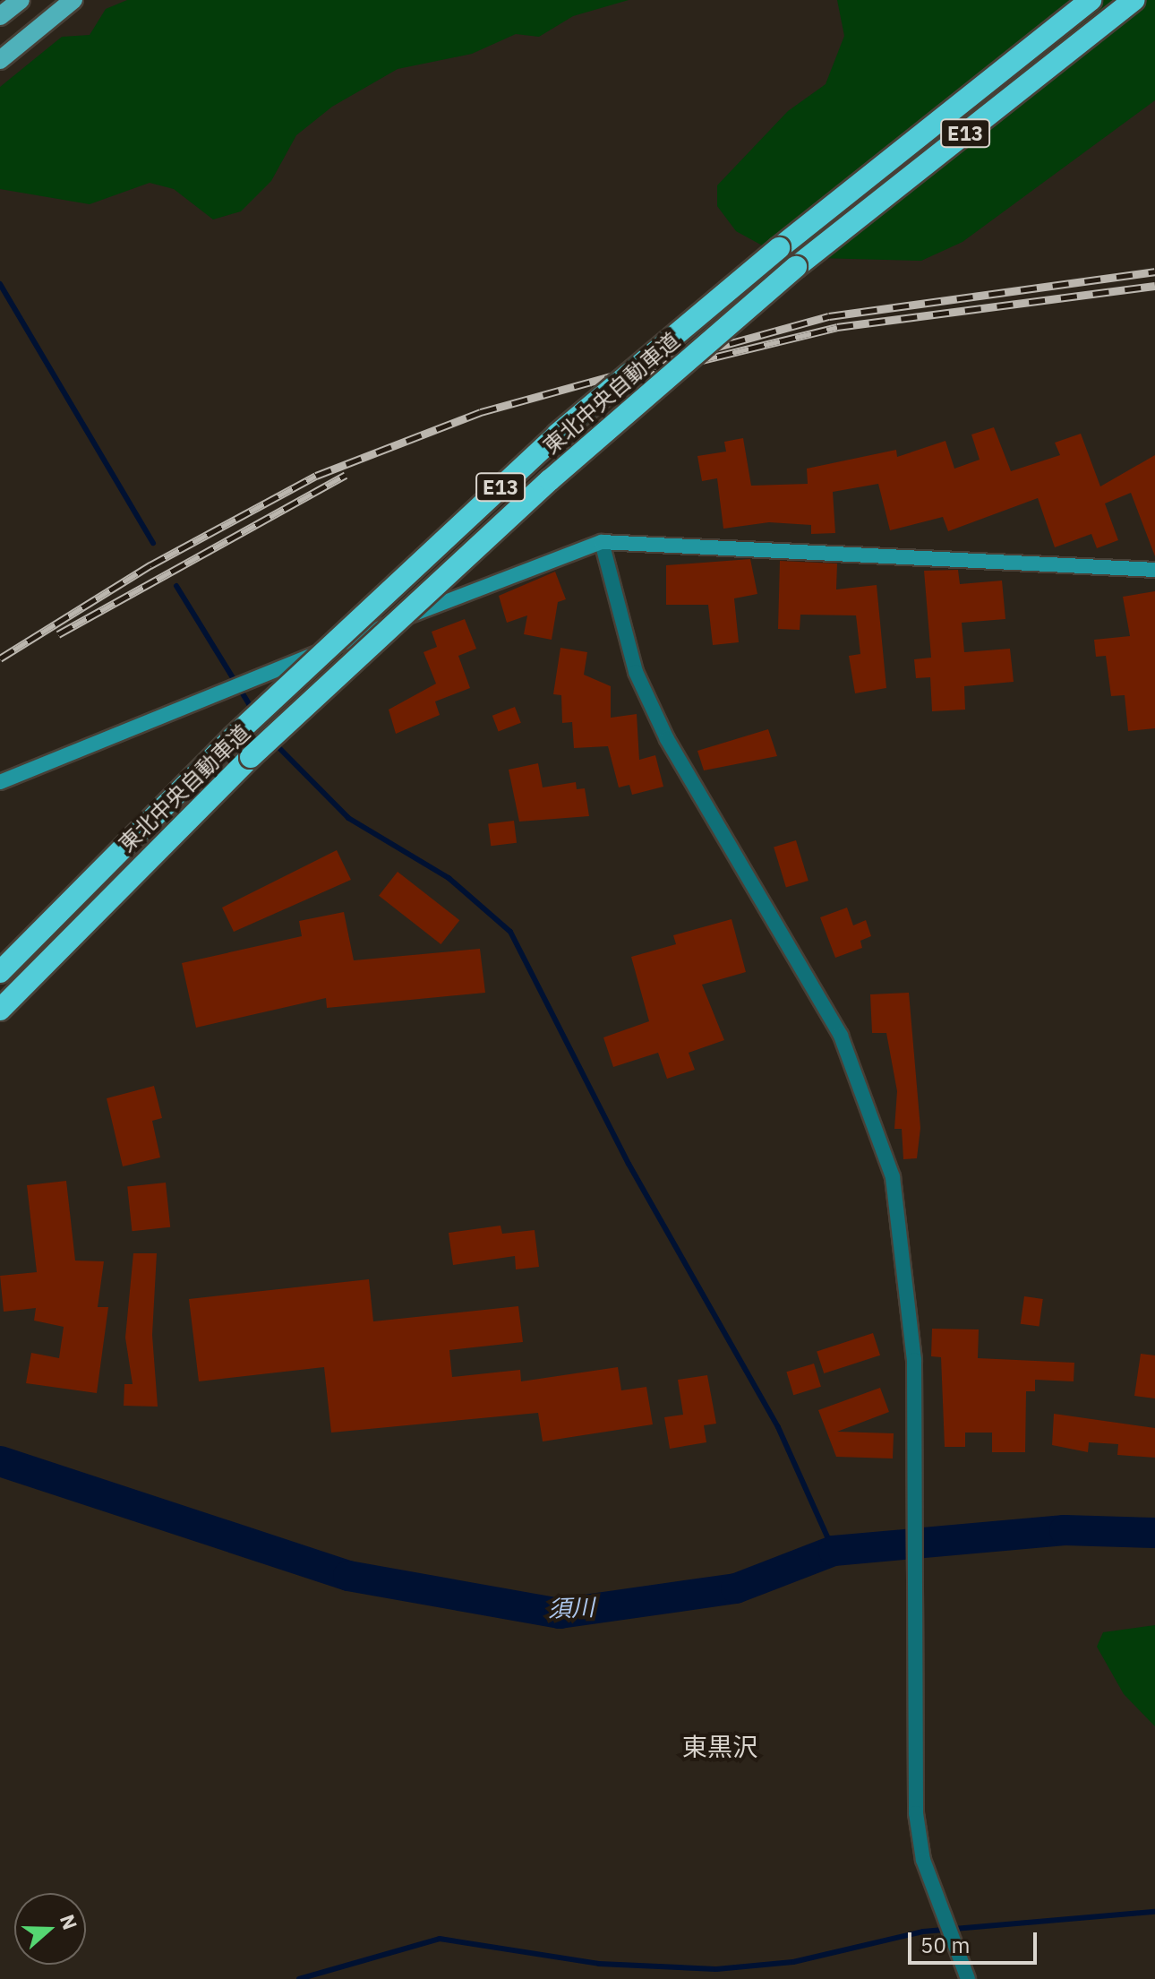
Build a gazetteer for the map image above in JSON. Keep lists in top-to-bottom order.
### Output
{
  "streets": {
    "highway": ["E13", "東北中央自動車道"]
  },
  "districts": ["東黒沢"],
  "water": ["須川"],
  "scale_bar": "50 m",
  "north": "right"
}
